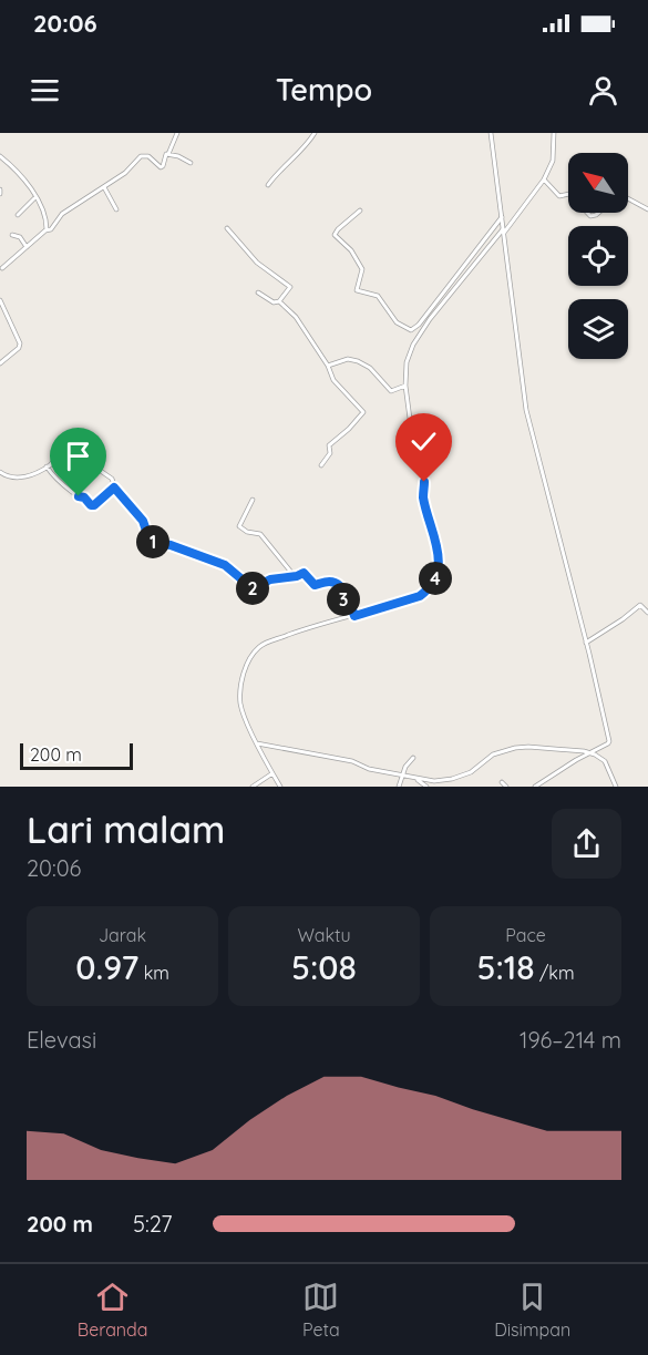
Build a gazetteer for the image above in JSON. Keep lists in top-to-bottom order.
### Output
{
  "scale_bar": "200 m",
  "north": "top left",
  "page": {
    "status": "20:06",
    "header": "Tempo",
    "pins": [
      "1",
      "4",
      "2",
      "3"
    ],
    "scale": "200 m",
    "heading": ["Lari malam", "20:06"],
    "stats": [
      ["Jarak", "0.97 km"],
      ["Waktu", "5:08"],
      ["Pace", "5:18 /km"]
    ],
    "chart": ["Elevasi", "196–214 m"],
    "list": [
      {
        "name": "200 m",
        "note": "5:27"
      }
    ],
    "tabs": ["Beranda", "Peta", "Disimpan"]
  }
}
